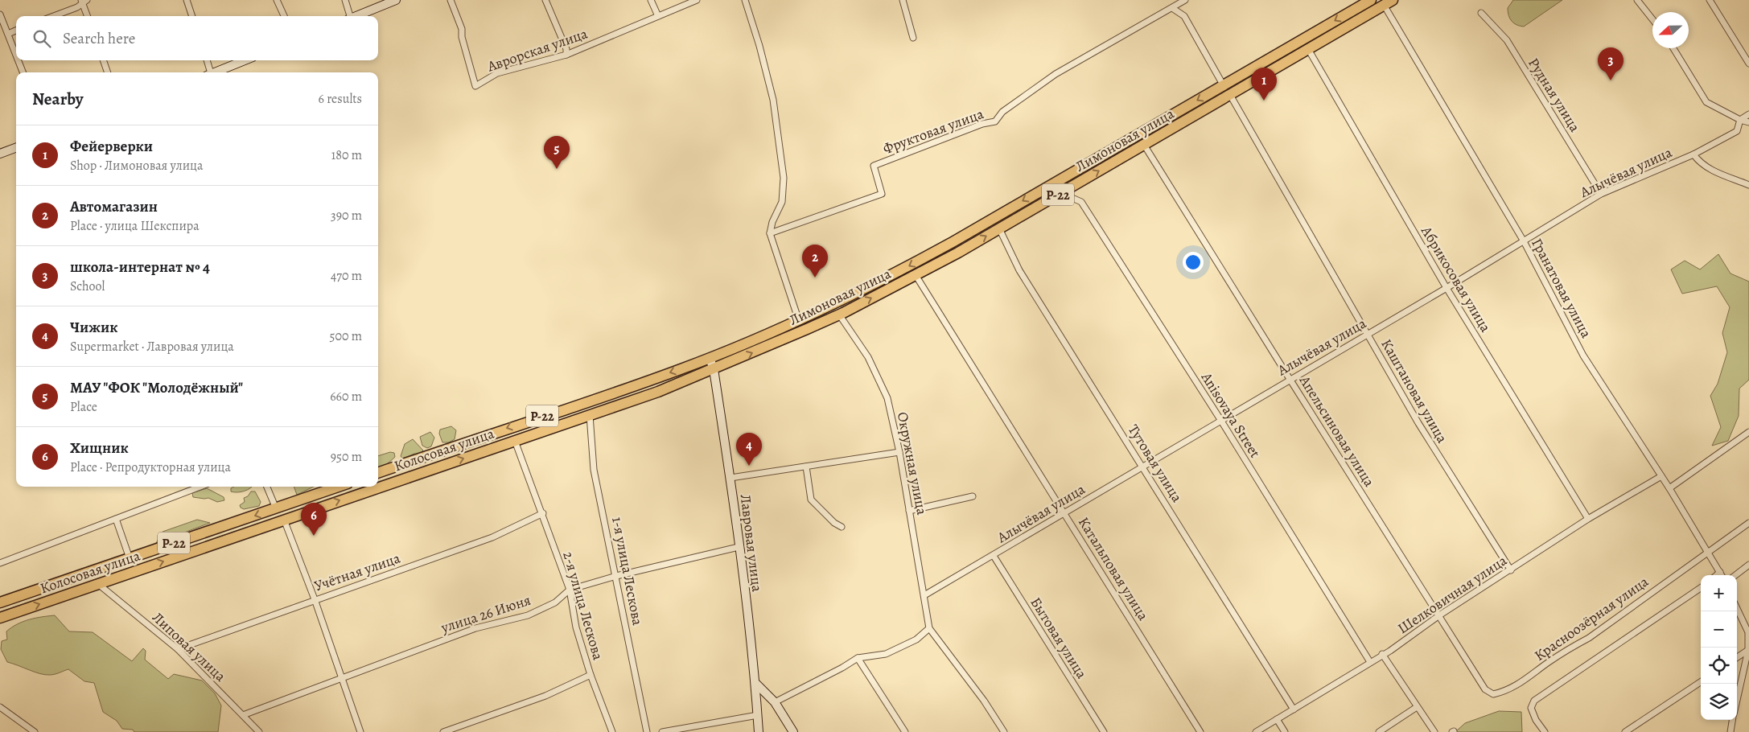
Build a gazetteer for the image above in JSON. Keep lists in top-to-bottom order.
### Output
{
  "streets": {
    "highway": ["Лимоновая улица", "Р-22", "Колосовая улица"],
    "street": [
      "Аврорская улица",
      "Рудная улица",
      "Фруктовая улица",
      "Алычёвая улица",
      "Абрикосовая улица",
      "Гранатовая улица",
      "Каштановая улица",
      "Anisovaya Street",
      "Апельсиновая улица",
      "Окружная улица",
      "Тутовая улица",
      "Лавровая улица",
      "Катальповая улица",
      "1-я улица Лескова",
      "Учётная улица",
      "Шелковичная улица",
      "2-я улица Лескова",
      "улица 26 Июня",
      "Красноозёрная улица",
      "Бытовая улица",
      "Липовая улица"
    ]
  },
  "crossings": [
    ["Рудная улица", "Алычёвая улица"],
    ["Лимоновая улица", "Абрикосовая улица"],
    ["Лимоновая улица", "Гранатовая улица"],
    ["Лимоновая улица", "Каштановая улица"],
    ["Лимоновая улица", "Anisovaya Street"],
    ["Лимоновая улица", "Апельсиновая улица"],
    ["Лимоновая улица", "Колосовая улица"],
    ["Лимоновая улица", "Окружная улица"],
    ["Лимоновая улица", "Тутовая улица"],
    ["Лимоновая улица", "Лавровая улица"],
    ["Лимоновая улица", "Катальповая улица"],
    ["Алычёвая улица", "Абрикосовая улица"],
    ["Алычёвая улица", "Гранатовая улица"],
    ["Алычёвая улица", "Каштановая улица"],
    ["Алычёвая улица", "Anisovaya Street"],
    ["Алычёвая улица", "Апельсиновая улица"],
    ["Алычёвая улица", "Окружная улица"],
    ["Алычёвая улица", "Тутовая улица"],
    ["Алычёвая улица", "Катальповая улица"],
    ["Алычёвая улица", "Бытовая улица"],
    ["Абрикосовая улица", "Шелковичная улица"],
    ["Гранатовая улица", "Шелковичная улица"],
    ["Гранатовая улица", "Красноозёрная улица"],
    ["Каштановая улица", "Шелковичная улица"],
    ["Anisovaya Street", "Шелковичная улица"],
    ["Апельсиновая улица", "Шелковичная улица"],
    ["Апельсиновая улица", "Красноозёрная улица"],
    ["Колосовая улица", "Лавровая улица"],
    ["Колосовая улица", "1-я улица Лескова"],
    ["Колосовая улица", "2-я улица Лескова"],
    ["Колосовая улица", "Липовая улица"],
    ["Тутовая улица", "Шелковичная улица"],
    ["Лавровая улица", "улица 26 Июня"],
    ["1-я улица Лескова", "улица 26 Июня"],
    ["Учётная улица", "2-я улица Лескова"],
    ["Учётная улица", "Липовая улица"],
    ["2-я улица Лескова", "улица 26 Июня"],
    ["улица 26 Июня", "Липовая улица"]
  ],
  "north": "left",
  "page": {
    "search": "Search here",
    "pins": [
      "3",
      "1",
      "5",
      "2",
      "4",
      "6"
    ],
    "heading": ["Nearby", "6 results"],
    "list": [
      {
        "mark": "1",
        "name": "Фейерверки",
        "note": "Shop · Лимоновая улица",
        "value": "180 m"
      },
      {
        "mark": "2",
        "name": "Автомагазин",
        "note": "Place · улица Шекспира",
        "value": "390 m"
      },
      {
        "mark": "3",
        "name": "школа-интернат № 4",
        "note": "School",
        "value": "470 m"
      },
      {
        "mark": "4",
        "name": "Чижик",
        "note": "Supermarket · Лавровая улица",
        "value": "500 m"
      },
      {
        "mark": "5",
        "name": "МАУ \"ФОК \"Молодёжный\"",
        "note": "Place",
        "value": "660 m"
      },
      {
        "mark": "6",
        "name": "Хищник",
        "note": "Place · Репродукторная улица",
        "value": "950 m"
      }
    ],
    "map_buttons": ["+", "−"]
  }
}
